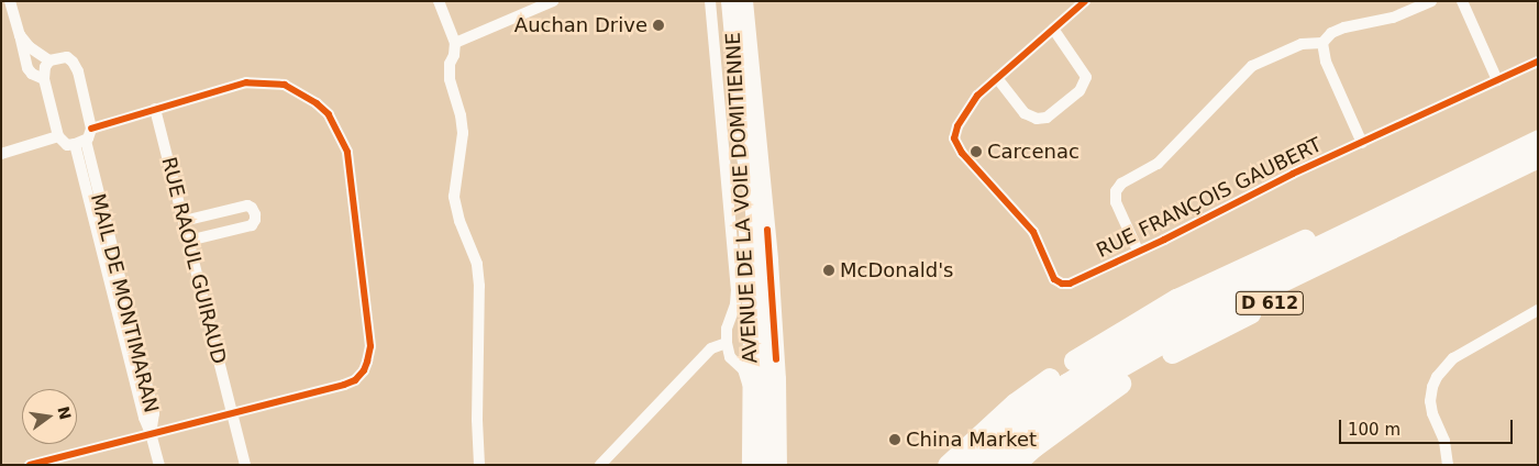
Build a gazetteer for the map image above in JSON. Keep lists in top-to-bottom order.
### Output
{
  "streets": {
    "highway": ["D 612"],
    "main road": ["AVENUE DE LA VOIE DOMITIENNE"],
    "street": ["RUE FRANÇOIS GAUBERT", "RUE RAOUL GUIRAUD", "MAIL DE MONTIMARAN"]
  },
  "places": [
    "Auchan Drive",
    "Carcenac",
    "McDonald's",
    "China Market"
  ],
  "scale_bar": "100 m",
  "north": "right"
}
